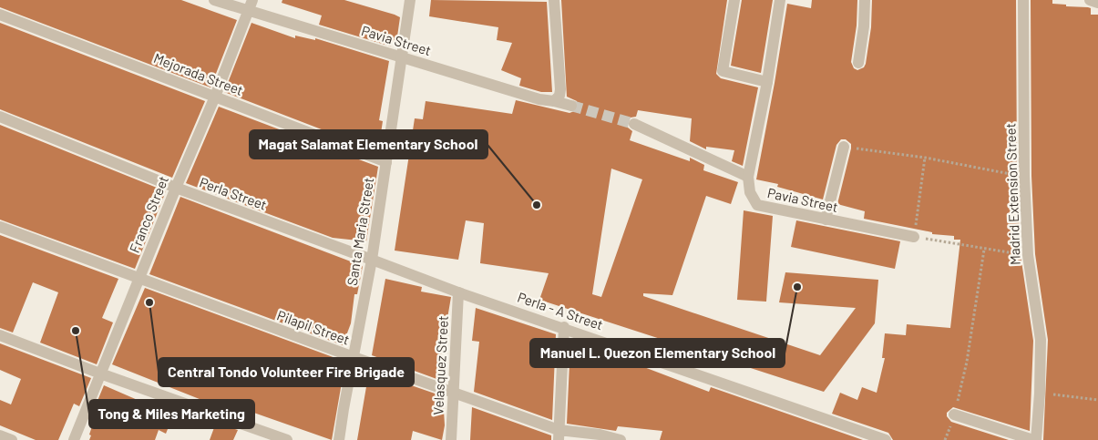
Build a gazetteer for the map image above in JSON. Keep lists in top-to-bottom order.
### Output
{
  "streets": {
    "street": [
      "Pavia Street",
      "Mejorada Street",
      "Perla Street",
      "Madrid Extension Street",
      "Franco Street",
      "Santa Maria Street",
      "Perla - A Street",
      "Pilapil Street",
      "Velasquez Street"
    ]
  },
  "crossings": [
    ["Pavia Street", "Franco Street"],
    ["Pavia Street", "Santa Maria Street"],
    ["Mejorada Street", "Franco Street"],
    ["Mejorada Street", "Santa Maria Street"],
    ["Perla Street", "Franco Street"],
    ["Perla Street", "Santa Maria Street"],
    ["Perla Street", "Perla - A Street"],
    ["Perla Street", "Velasquez Street"],
    ["Franco Street", "Pilapil Street"],
    ["Santa Maria Street", "Pilapil Street"],
    ["Perla - A Street", "Velasquez Street"],
    ["Pilapil Street", "Velasquez Street"]
  ],
  "places": [
    "Magat Salamat Elementary School",
    "Manuel L. Quezon Elementary School",
    "Central Tondo Volunteer Fire Brigade",
    "Tong & Miles Marketing"
  ]
}
